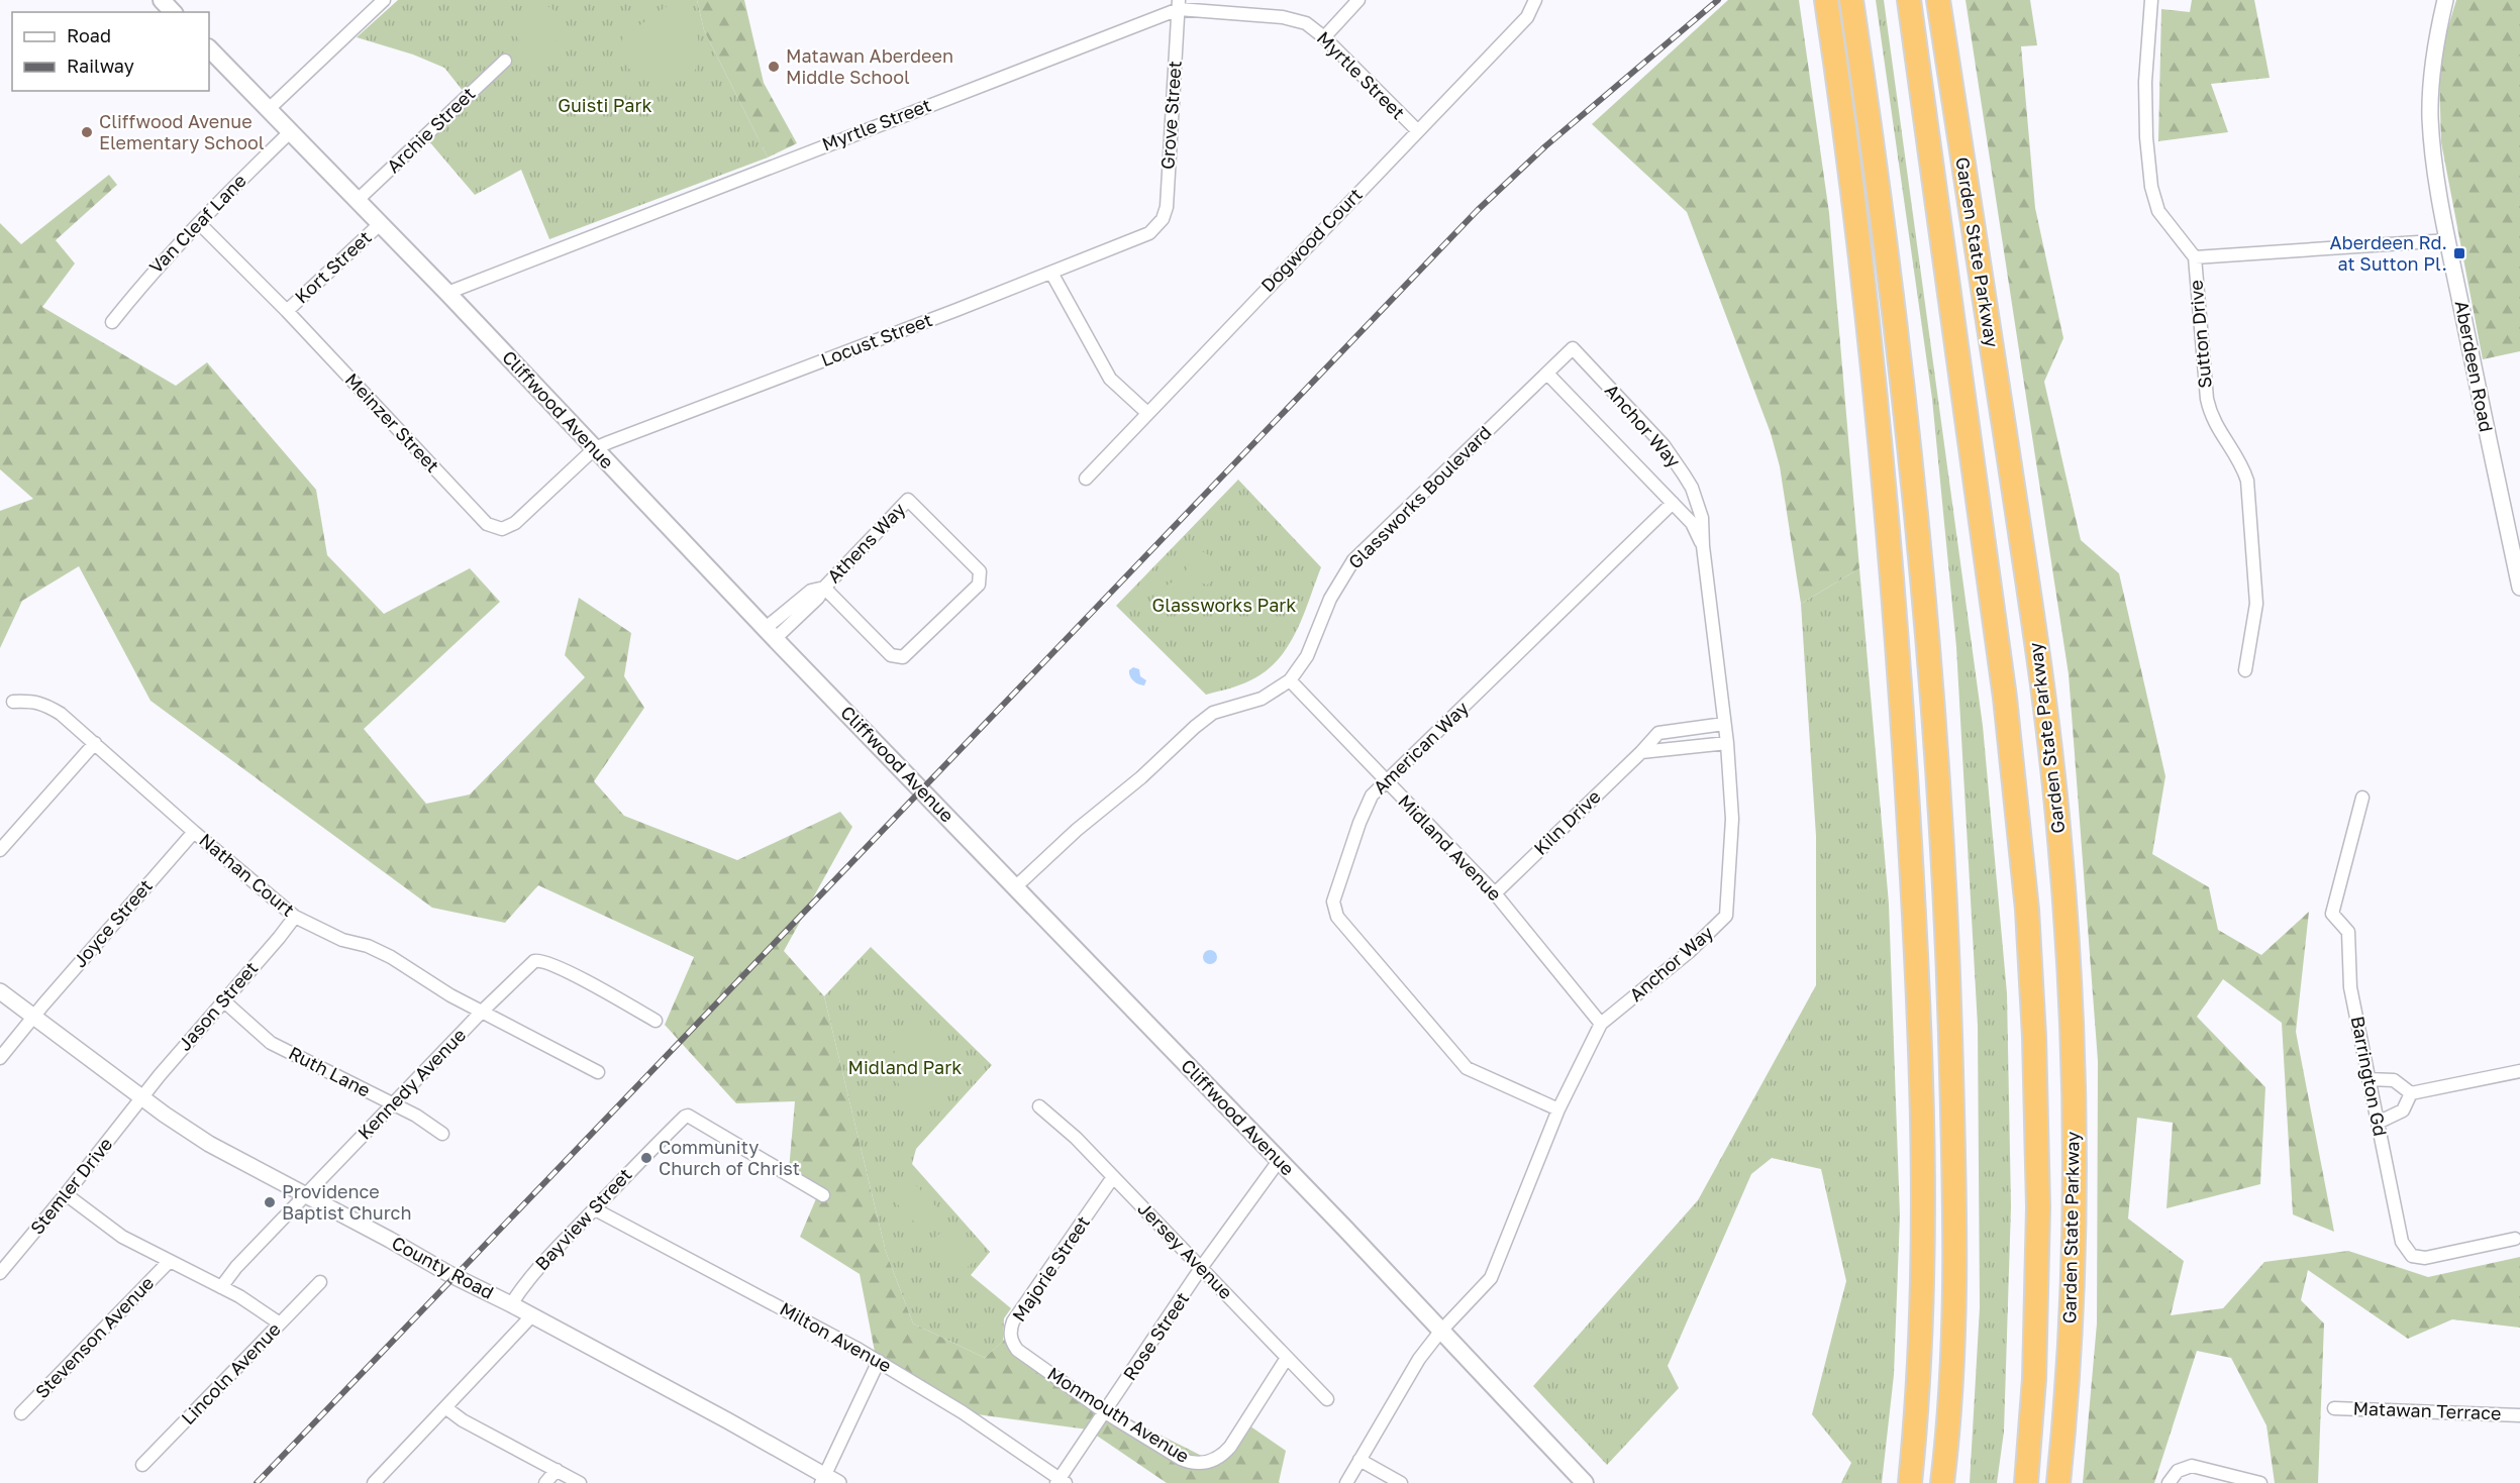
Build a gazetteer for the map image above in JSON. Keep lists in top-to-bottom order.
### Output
{
  "streets": {
    "highway": ["Garden State Parkway"],
    "main road": ["Cliffwood Avenue"],
    "street": [
      "Myrtle Street",
      "Grove Street",
      "Archie Street",
      "Van Cleaf Lane",
      "Dogwood Court",
      "Kort Street",
      "Sutton Drive",
      "Locust Street",
      "Aberdeen Road",
      "Meinzer Street",
      "Anchor Way",
      "Glassworks Boulevard",
      "Athens Way",
      "American Way",
      "Kiln Drive",
      "Midland Avenue",
      "Nathan Court",
      "Joyce Street",
      "Jason Street",
      "Ruth Lane",
      "Barrington Gd",
      "Kennedy Avenue",
      "Stemler Drive",
      "Bayview Street",
      "Jersey Avenue",
      "County Road",
      "Majorie Street",
      "Rose Street",
      "Stevenson Avenue",
      "Milton Avenue",
      "Lincoln Avenue",
      "Matawan Terrace",
      "Monmouth Avenue"
    ]
  },
  "crossings": [
    ["Myrtle Street", "Grove Street"],
    ["Myrtle Street", "Dogwood Court"],
    ["Myrtle Street", "Cliffwood Avenue"],
    ["Grove Street", "Locust Street"],
    ["Archie Street", "Cliffwood Avenue"],
    ["Van Cleaf Lane", "Cliffwood Avenue"],
    ["Van Cleaf Lane", "Meinzer Street"],
    ["Kort Street", "Cliffwood Avenue"],
    ["Kort Street", "Meinzer Street"],
    ["Locust Street", "Cliffwood Avenue"],
    ["Locust Street", "Meinzer Street"],
    ["Cliffwood Avenue", "Meinzer Street"],
    ["Cliffwood Avenue", "Anchor Way"],
    ["Cliffwood Avenue", "Glassworks Boulevard"],
    ["Cliffwood Avenue", "Athens Way"],
    ["Cliffwood Avenue", "Rose Street"],
    ["Anchor Way", "Glassworks Boulevard"],
    ["Anchor Way", "American Way"],
    ["Anchor Way", "Kiln Drive"],
    ["Anchor Way", "Midland Avenue"],
    ["Glassworks Boulevard", "Midland Avenue"],
    ["American Way", "Midland Avenue"],
    ["Kiln Drive", "Midland Avenue"],
    ["Nathan Court", "Joyce Street"],
    ["Nathan Court", "Jason Street"],
    ["Nathan Court", "Kennedy Avenue"],
    ["Joyce Street", "County Road"],
    ["Jason Street", "Ruth Lane"],
    ["Jason Street", "Stemler Drive"],
    ["Jason Street", "County Road"],
    ["Ruth Lane", "Kennedy Avenue"],
    ["Kennedy Avenue", "County Road"],
    ["Stemler Drive", "County Road"],
    ["Bayview Street", "County Road"],
    ["Bayview Street", "Milton Avenue"],
    ["Jersey Avenue", "Majorie Street"],
    ["Jersey Avenue", "Rose Street"],
    ["Jersey Avenue", "Monmouth Avenue"],
    ["Majorie Street", "Monmouth Avenue"],
    ["Rose Street", "Milton Avenue"],
    ["Rose Street", "Monmouth Avenue"]
  ],
  "parks": ["Guisti Park", "Glassworks Park", "Midland Park"],
  "places": {
    "other": [
      "Matawan Aberdeen Middle School",
      "Cliffwood Avenue Elementary School",
      "Community Church of Christ",
      "Providence Baptist Church"
    ],
    "transit": ["Aberdeen Rd. at Sutton Pl."]
  },
  "legend": ["Road", "Railway"]
}
